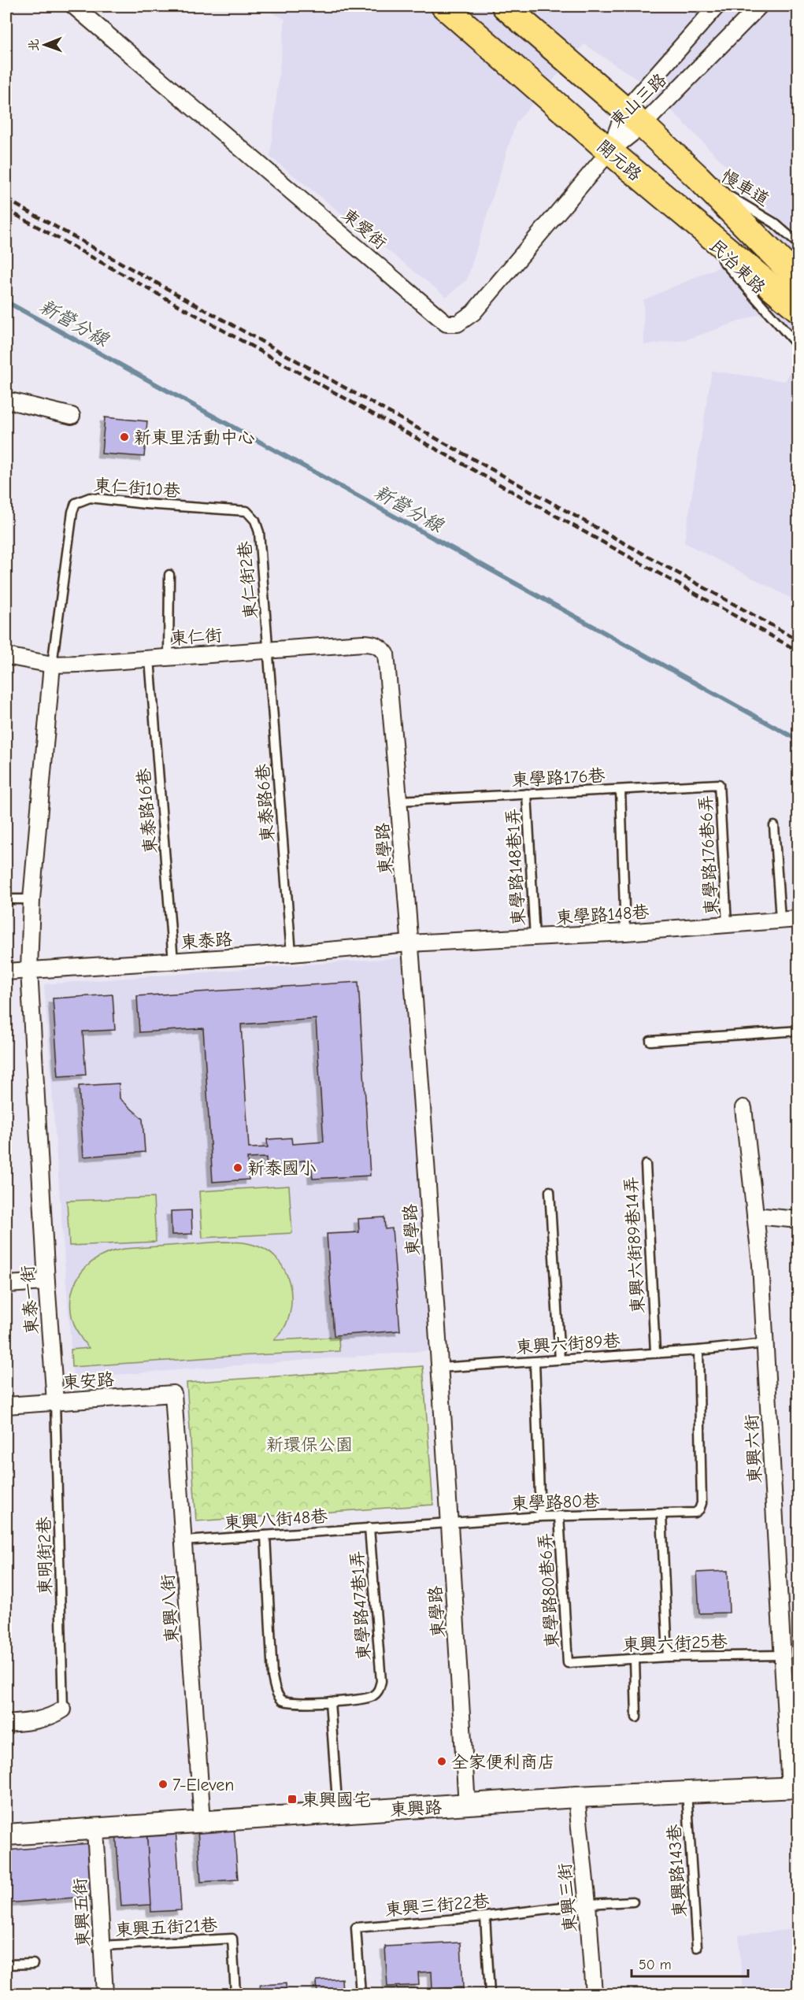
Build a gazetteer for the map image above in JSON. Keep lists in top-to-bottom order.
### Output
{
  "streets": {
    "main road": ["開元路"],
    "street": [
      "東山三路",
      "東愛街",
      "民治東路",
      "東仁街",
      "東學路",
      "東學路148巷",
      "東泰路",
      "東泰一街",
      "東安路",
      "東興六街",
      "東興八街",
      "東興路",
      "東興三街",
      "東興五街"
    ],
    "lane": [
      "慢車道",
      "東仁街10巷",
      "東仁街2巷",
      "東學路176巷",
      "東泰路6巷",
      "東泰路16巷",
      "東學路176巷6弄",
      "東學路148巷1弄",
      "東興六街89巷14弄",
      "東興六街89巷",
      "東學路80巷",
      "東興八街48巷",
      "東明街2巷",
      "東學路80巷6弄",
      "東學路47巷1弄",
      "東興六街25巷",
      "東興路143巷",
      "東興三街22巷",
      "東興五街21巷"
    ]
  },
  "crossings": [
    ["東山三路", "開元路"],
    ["東山三路", "東愛街"],
    ["開元路", "東愛街"],
    ["開元路", "民治東路"],
    ["東仁街10巷", "東仁街2巷"],
    ["東仁街10巷", "東仁街"],
    ["東仁街10巷", "東泰一街"],
    ["東仁街2巷", "東仁街"],
    ["東仁街2巷", "東泰路6巷"],
    ["東仁街", "東泰路6巷"],
    ["東仁街", "東泰路16巷"],
    ["東仁街", "東學路"],
    ["東仁街", "東泰一街"],
    ["東學路176巷", "東學路"],
    ["東學路176巷", "東學路176巷6弄"],
    ["東學路176巷", "東學路148巷1弄"],
    ["東泰路6巷", "東泰路"],
    ["東泰路16巷", "東泰路"],
    ["東學路", "東學路148巷"],
    ["東學路", "東泰路"],
    ["東學路", "東興六街89巷"],
    ["東學路", "東學路80巷"],
    ["東學路", "東興路"],
    ["東學路176巷6弄", "東學路148巷"],
    ["東學路148巷1弄", "東學路148巷"],
    ["東學路148巷", "東泰路"],
    ["東泰路", "東泰一街"],
    ["東興六街89巷14弄", "東興六街89巷"],
    ["東泰一街", "東安路"],
    ["東泰一街", "東明街2巷"],
    ["東興六街89巷", "東興六街"],
    ["東安路", "東明街2巷"],
    ["東安路", "東興八街"],
    ["東興六街", "東興六街25巷"],
    ["東興六街", "東興路"],
    ["東學路80巷", "東興八街48巷"],
    ["東學路80巷", "東學路80巷6弄"],
    ["東學路80巷", "東學路47巷1弄"],
    ["東興八街48巷", "東學路47巷1弄"],
    ["東興八街48巷", "東興八街"],
    ["東學路80巷6弄", "東興六街25巷"],
    ["東興八街", "東興路"],
    ["東興路", "東興路143巷"],
    ["東興路", "東興三街"],
    ["東興路", "東興五街"],
    ["東興三街", "東興三街22巷"],
    ["東興五街", "東興五街21巷"]
  ],
  "water": ["新營分線"],
  "parks": ["新環保公園"],
  "places": {
    "other": [
      "新東里活動中心",
      "新泰國小",
      "全家便利商店",
      "7-Eleven"
    ],
    "transit": ["東興國宅"]
  },
  "scale_bar": "50 m",
  "north": "left"
}
